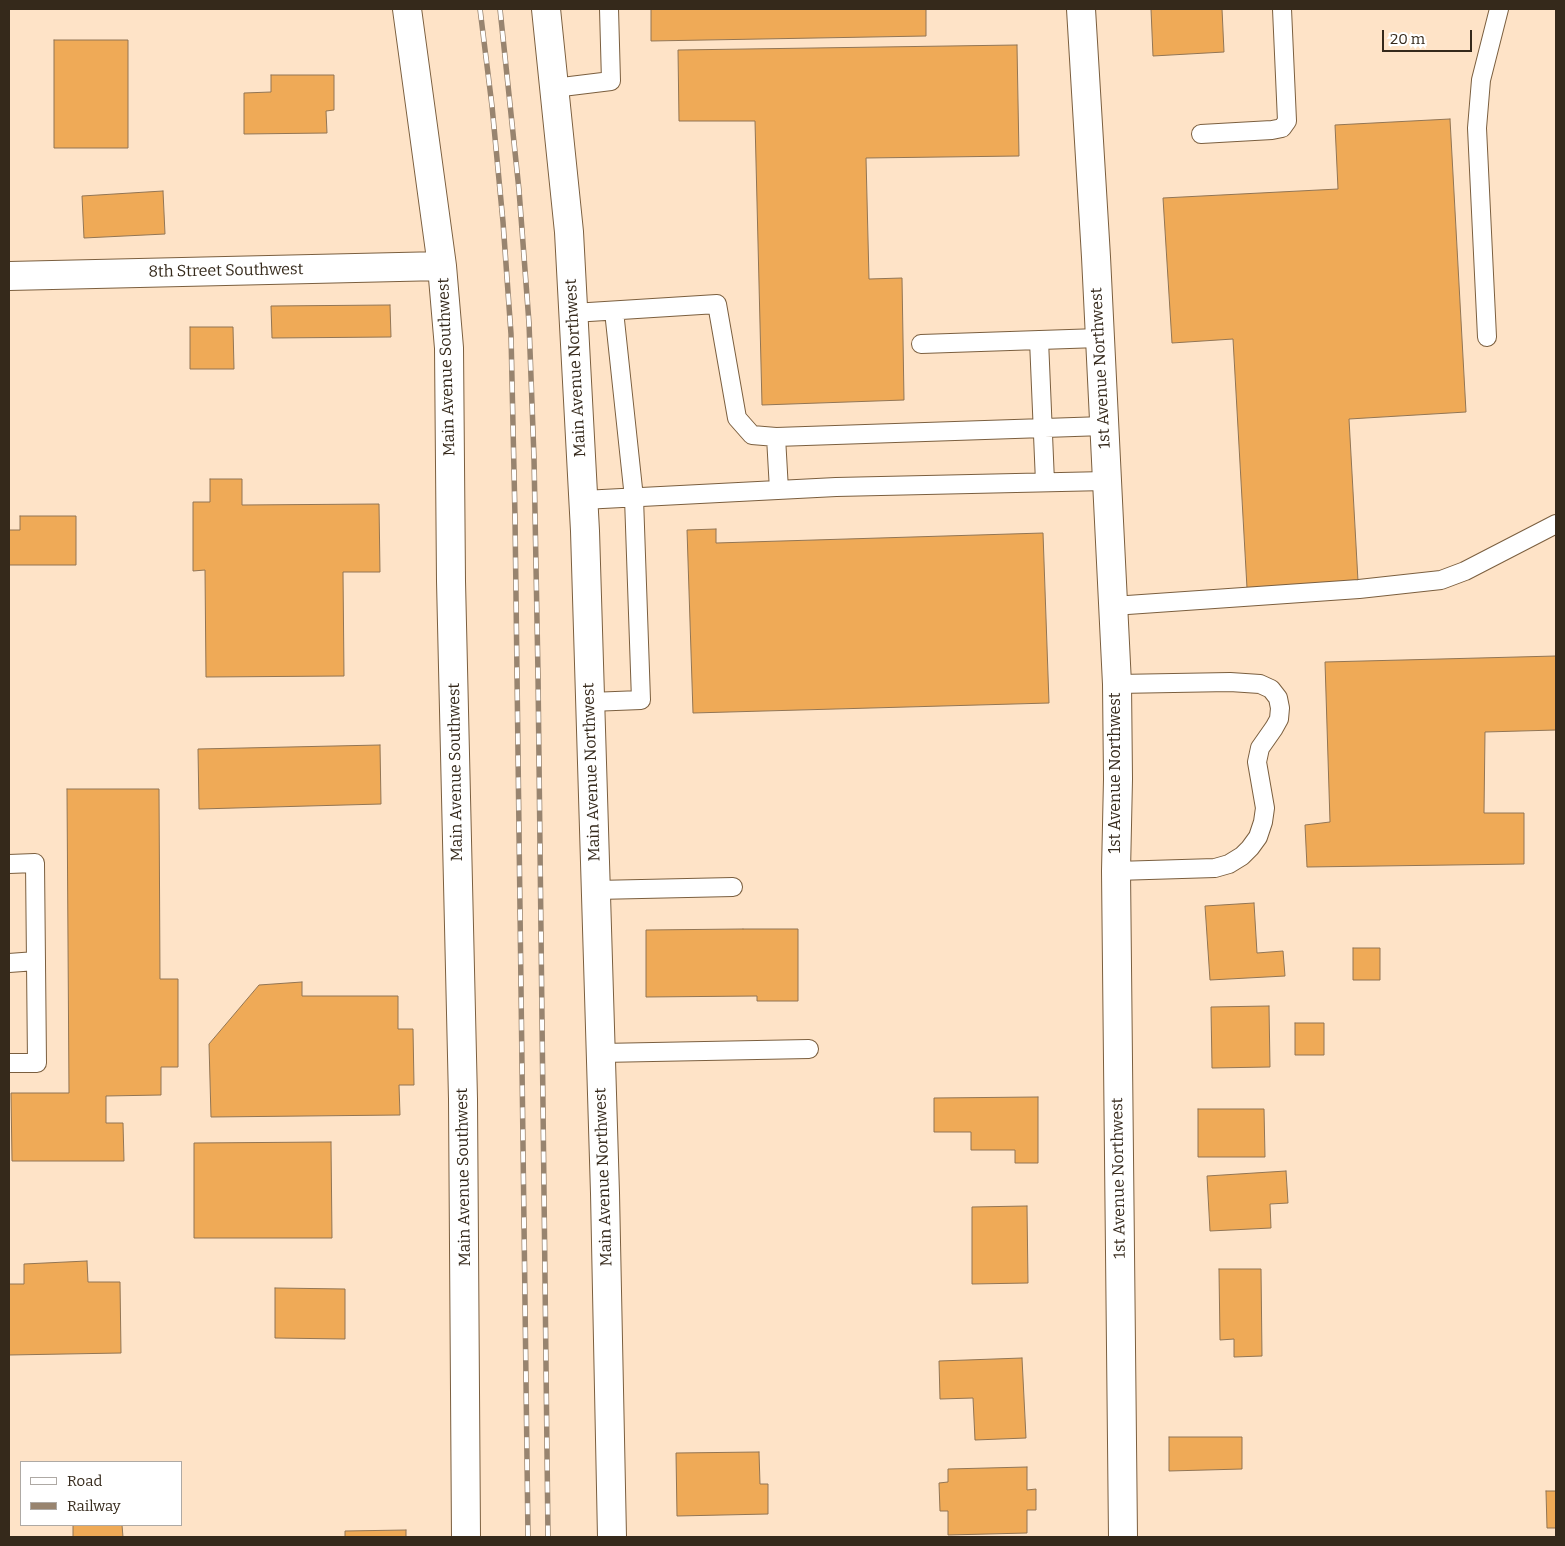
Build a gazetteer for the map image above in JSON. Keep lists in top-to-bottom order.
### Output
{
  "streets": {
    "street": [
      "8th Street Southwest",
      "Main Avenue Southwest",
      "Main Avenue Northwest",
      "1st Avenue Northwest"
    ]
  },
  "crossings": [
    ["8th Street Southwest", "Main Avenue Southwest"]
  ],
  "legend": ["Road", "Railway"],
  "scale_bar": "20 m"
}
